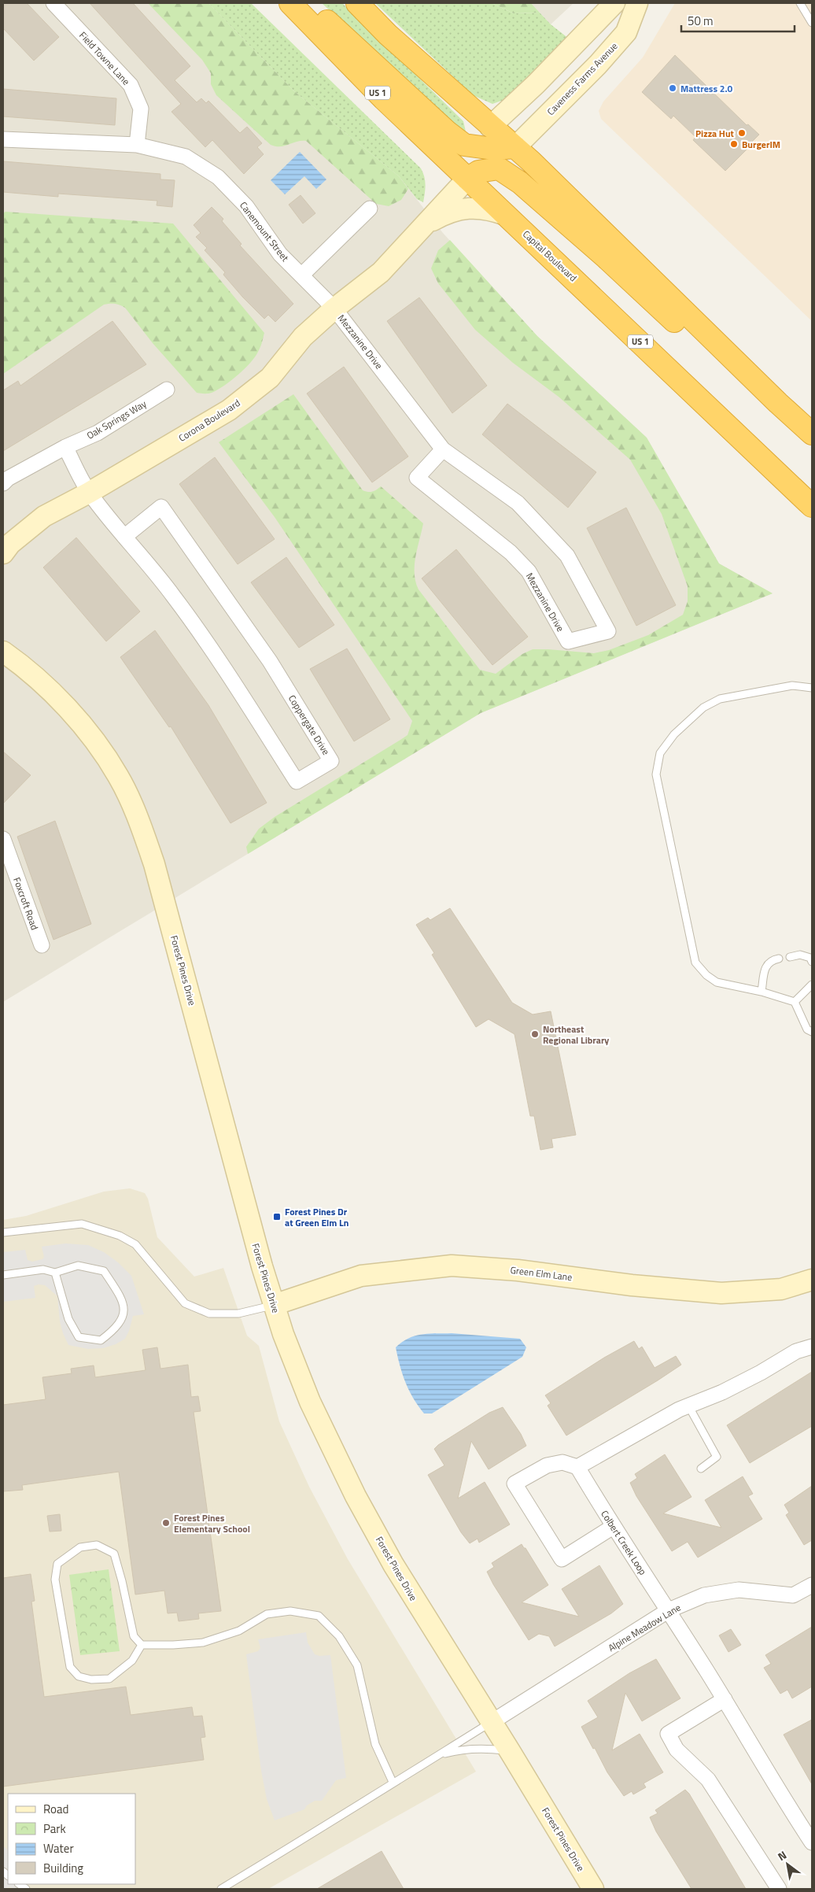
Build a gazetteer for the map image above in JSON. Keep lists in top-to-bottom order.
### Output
{
  "streets": {
    "highway": ["US 1", "Capital Boulevard"],
    "street": [
      "Field Towne Lane",
      "Caveness Farms Avenue",
      "Canemount Street",
      "Mezzanine Drive",
      "Oak Springs Way",
      "Corona Boulevard",
      "Coppergate Drive",
      "Foxcroft Road",
      "Forest Pines Drive",
      "Green Elm Lane",
      "Colbert Creek Loop",
      "Alpine Meadow Lane"
    ]
  },
  "crossings": [
    ["Field Towne Lane", "Canemount Street"],
    ["Canemount Street", "Mezzanine Drive"],
    ["Canemount Street", "Corona Boulevard"],
    ["Capital Boulevard", "Corona Boulevard"],
    ["Mezzanine Drive", "Corona Boulevard"],
    ["Corona Boulevard", "Coppergate Drive"],
    ["Forest Pines Drive", "Green Elm Lane"],
    ["Forest Pines Drive", "Alpine Meadow Lane"],
    ["Colbert Creek Loop", "Alpine Meadow Lane"]
  ],
  "places": {
    "other": [
      "Mattress 2.0",
      "Pizza Hut",
      "BurgerIM",
      "Northeast Regional Library",
      "Forest Pines Elementary School"
    ],
    "transit": ["Forest Pines Dr at Green Elm Ln"]
  },
  "legend": [
    "Road",
    "Park",
    "Water",
    "Building"
  ],
  "scale_bar": "50 m",
  "north": "top left"
}
